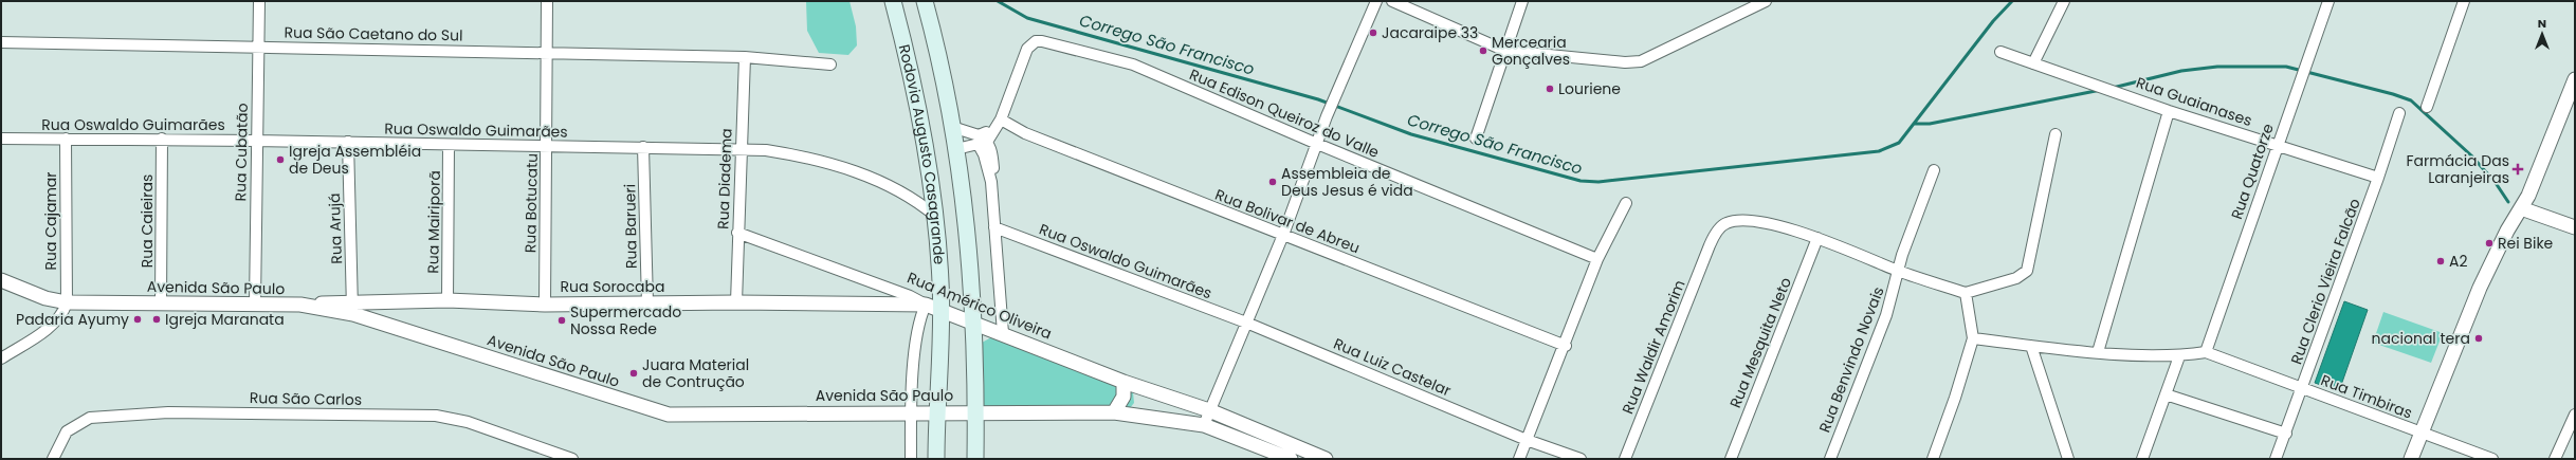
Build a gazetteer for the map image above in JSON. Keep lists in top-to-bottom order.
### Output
{
  "streets": {
    "main road": ["Rodovia Augusto Casagrande"],
    "street": [
      "Rua São Caetano do Sul",
      "Rua Guaianases",
      "Rua Edison Queiroz do Valle",
      "Rua Oswaldo Guimarães",
      "Rua Cubatão",
      "Rua Quatorze",
      "Rua Diadema",
      "Rua Botucatu",
      "Rua Cajamar",
      "Rua Caieiras",
      "Rua Bolivar de Abreu",
      "Rua Mairiporã",
      "Rua Barueri",
      "Rua Arujá",
      "Rua Clerio Vieira Falcão",
      "Rua Sorocaba",
      "Avenida São Paulo",
      "Rua Américo Oliveira",
      "Rua Mesquita Neto",
      "Rua Waldir Amorim",
      "Rua Benvindo Novais",
      "Rua Luiz Castelar",
      "Rua Timbiras",
      "Rua São Carlos"
    ]
  },
  "crossings": [
    ["Rua São Caetano do Sul", "Rua Cubatão"],
    ["Rua São Caetano do Sul", "Rua Diadema"],
    ["Rua São Caetano do Sul", "Rua Botucatu"],
    ["Rua Guaianases", "Rua Quatorze"],
    ["Rua Guaianases", "Rua Clerio Vieira Falcão"],
    ["Rua Edison Queiroz do Valle", "Rua Bolivar de Abreu"],
    ["Rua Oswaldo Guimarães", "Rua Cubatão"],
    ["Rua Oswaldo Guimarães", "Rodovia Augusto Casagrande"],
    ["Rua Oswaldo Guimarães", "Rua Diadema"],
    ["Rua Oswaldo Guimarães", "Rua Botucatu"],
    ["Rua Oswaldo Guimarães", "Rua Cajamar"],
    ["Rua Oswaldo Guimarães", "Rua Caieiras"],
    ["Rua Oswaldo Guimarães", "Rua Mairiporã"],
    ["Rua Oswaldo Guimarães", "Rua Barueri"],
    ["Rua Oswaldo Guimarães", "Rua Arujá"],
    ["Rua Oswaldo Guimarães", "Rua Luiz Castelar"],
    ["Rua Cubatão", "Avenida São Paulo"],
    ["Rodovia Augusto Casagrande", "Avenida São Paulo"],
    ["Rodovia Augusto Casagrande", "Rua Américo Oliveira"],
    ["Rua Quatorze", "Rua Timbiras"],
    ["Rua Diadema", "Rua Sorocaba"],
    ["Rua Diadema", "Rua Américo Oliveira"],
    ["Rua Botucatu", "Rua Sorocaba"],
    ["Rua Cajamar", "Avenida São Paulo"],
    ["Rua Caieiras", "Avenida São Paulo"],
    ["Rua Mairiporã", "Rua Sorocaba"],
    ["Rua Barueri", "Rua Sorocaba"],
    ["Rua Arujá", "Rua Sorocaba"],
    ["Rua Arujá", "Avenida São Paulo"],
    ["Rua Clerio Vieira Falcão", "Rua Timbiras"],
    ["Rua Sorocaba", "Avenida São Paulo"],
    ["Rua Sorocaba", "Rua Américo Oliveira"],
    ["Avenida São Paulo", "Rua Américo Oliveira"],
    ["Rua Mesquita Neto", "Rua Waldir Amorim"],
    ["Rua Waldir Amorim", "Rua Benvindo Novais"]
  ],
  "water": ["Corrego São Francisco"],
  "places": {
    "other": [
      "Jacaraipe 33",
      "Mercearia Gonçalves",
      "Louriene",
      "Igreja Assembléia de Deus",
      "Assembleia de Deus Jesus é vida",
      "Rei Bike",
      "A2",
      "Padaria Ayumy",
      "Igreja Maranata",
      "Supermercado Nossa Rede",
      "nacional tera",
      "Juara Material de Contrução"
    ],
    "health": ["Farmácia Das Laranjeiras"]
  },
  "north": "top"
}
